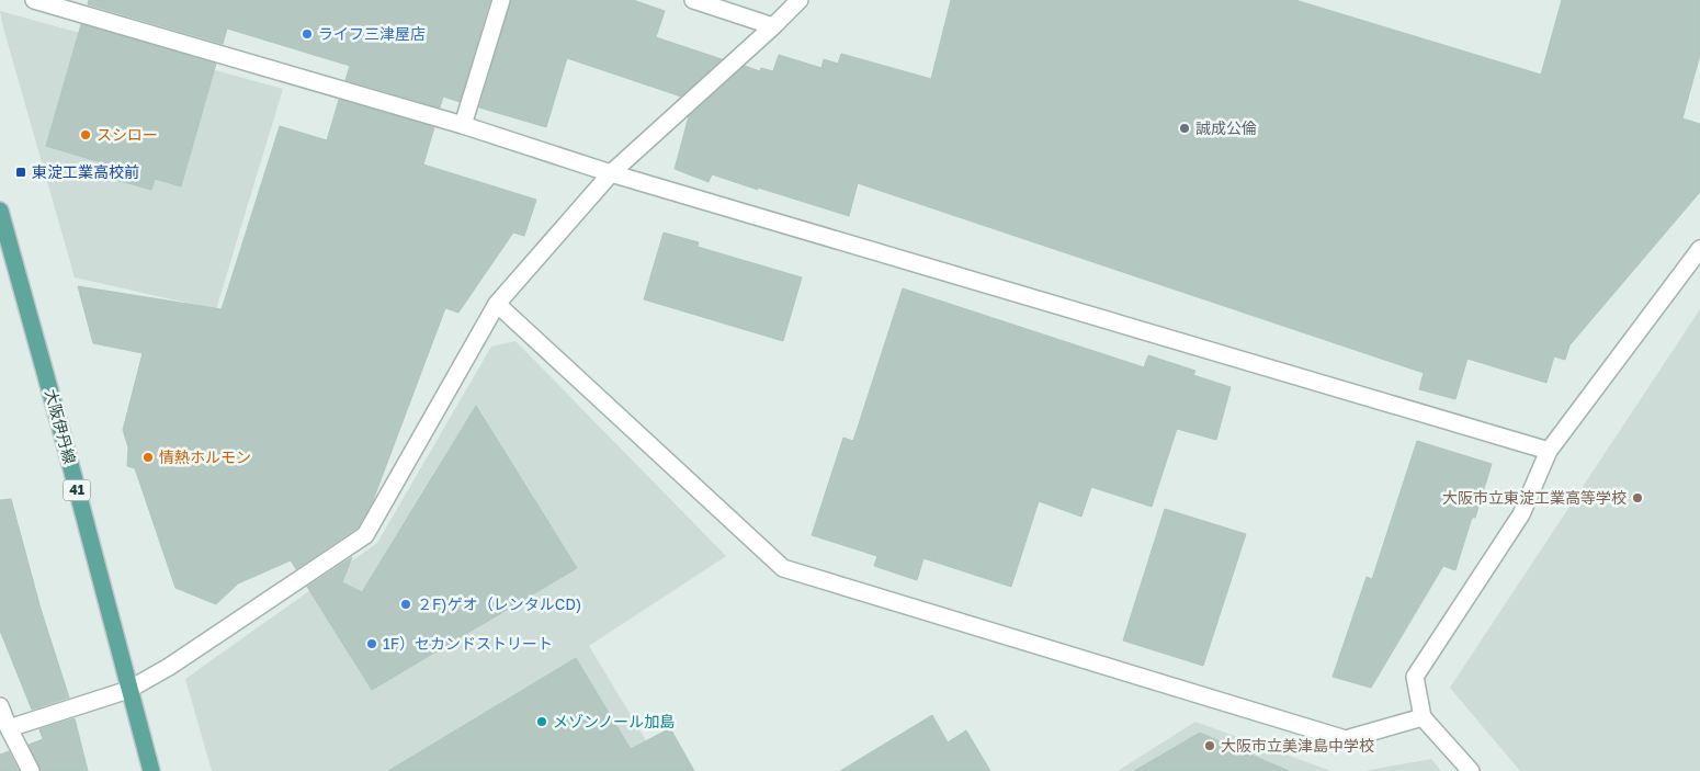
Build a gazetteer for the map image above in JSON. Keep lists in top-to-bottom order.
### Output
{
  "streets": {
    "main road": ["大阪伊丹線", "41"]
  },
  "places": {
    "other": [
      "ライフ三津屋店",
      "誠成公倫",
      "スシロー",
      "情熱ホルモン",
      "大阪市立東淀工業高等学校",
      "２F)ゲオ（レンタルCD)",
      "1F）セカンドストリート",
      "メゾンノール加島",
      "大阪市立美津島中学校"
    ],
    "transit": ["東淀工業高校前"]
  }
}
